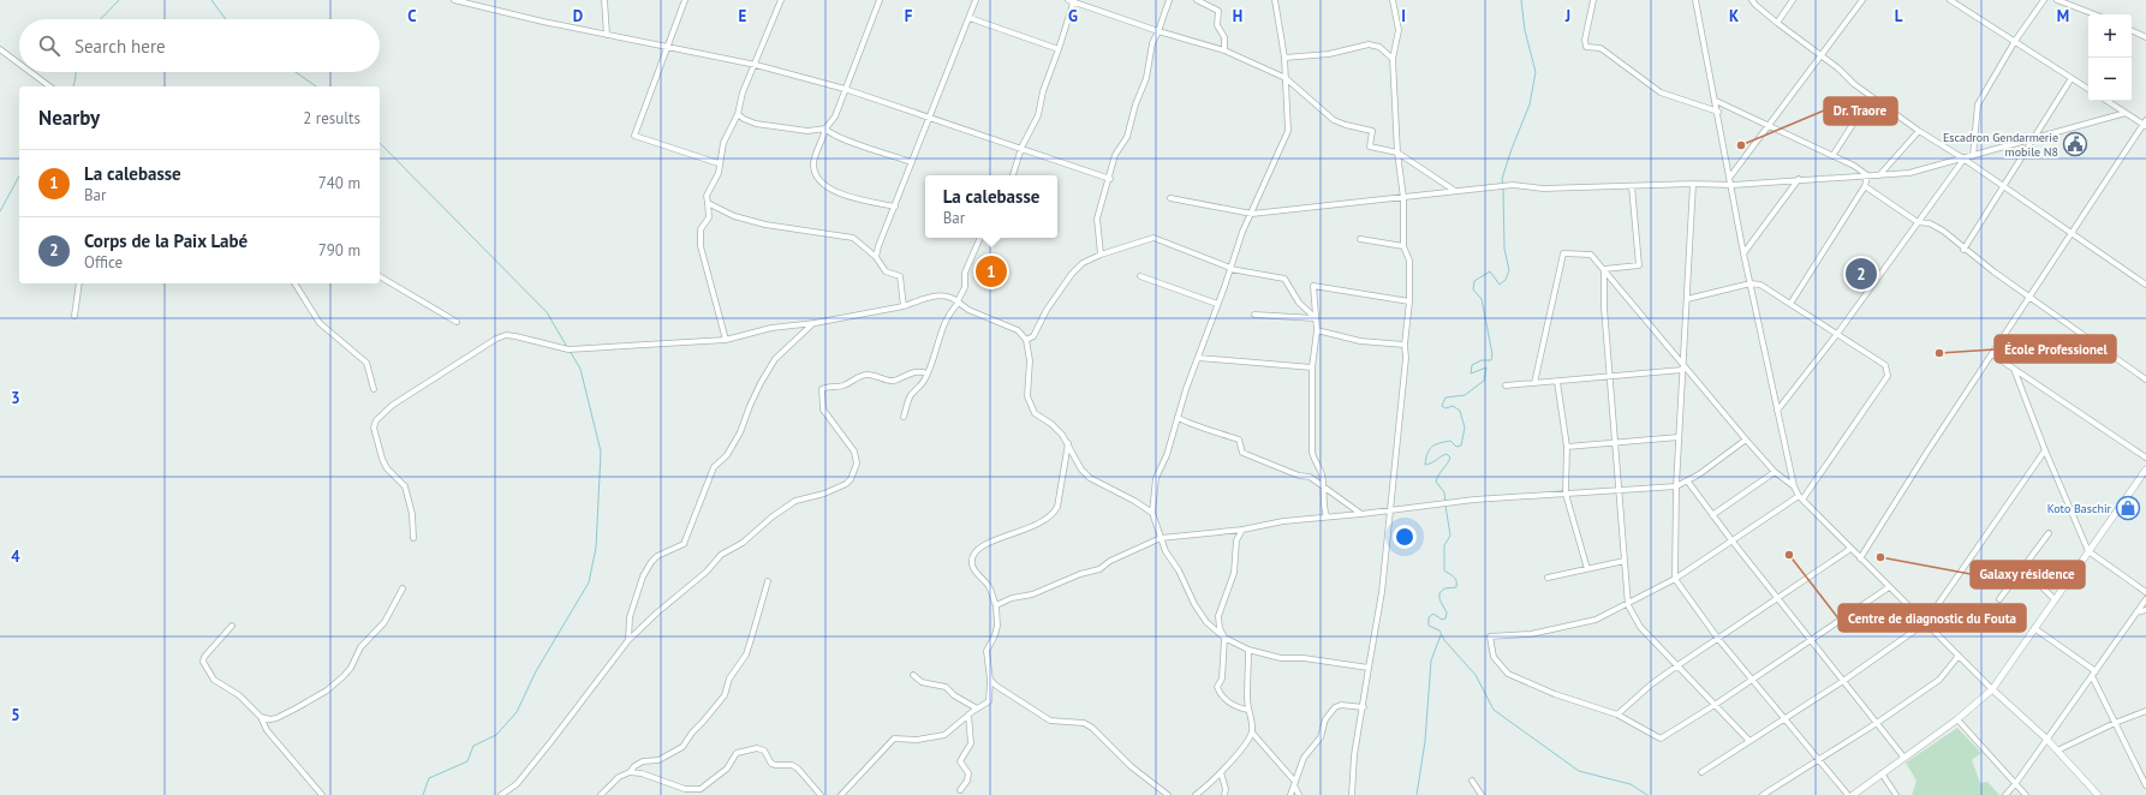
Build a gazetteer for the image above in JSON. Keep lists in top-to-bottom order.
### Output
{
  "places": {
    "public building": ["Escadron Gendarmerie mobile N8"],
    "other": [
      "Dr. Traore",
      "École Professionel",
      "Centre de diagnostic du Fouta",
      "Galaxy résidence"
    ],
    "shop": ["Koto Baschir"]
  },
  "page": {
    "map_buttons": ["+", "−"],
    "search": "Search here",
    "heading": ["Nearby", "2 results"],
    "list": [
      {
        "mark": "1",
        "name": "La calebasse",
        "note": "Bar",
        "value": "740 m"
      },
      {
        "mark": "2",
        "name": "Corps de la Paix Labé",
        "note": "Office",
        "value": "790 m"
      }
    ],
    "popup": ["La calebasse", "Bar"],
    "pins": ["1", "2"]
  },
  "grid": {
    "columns": [
      "C",
      "D",
      "E",
      "F",
      "G",
      "H",
      "I",
      "J",
      "K",
      "L",
      "M"
    ],
    "rows": ["3", "4", "5"]
  }
}
